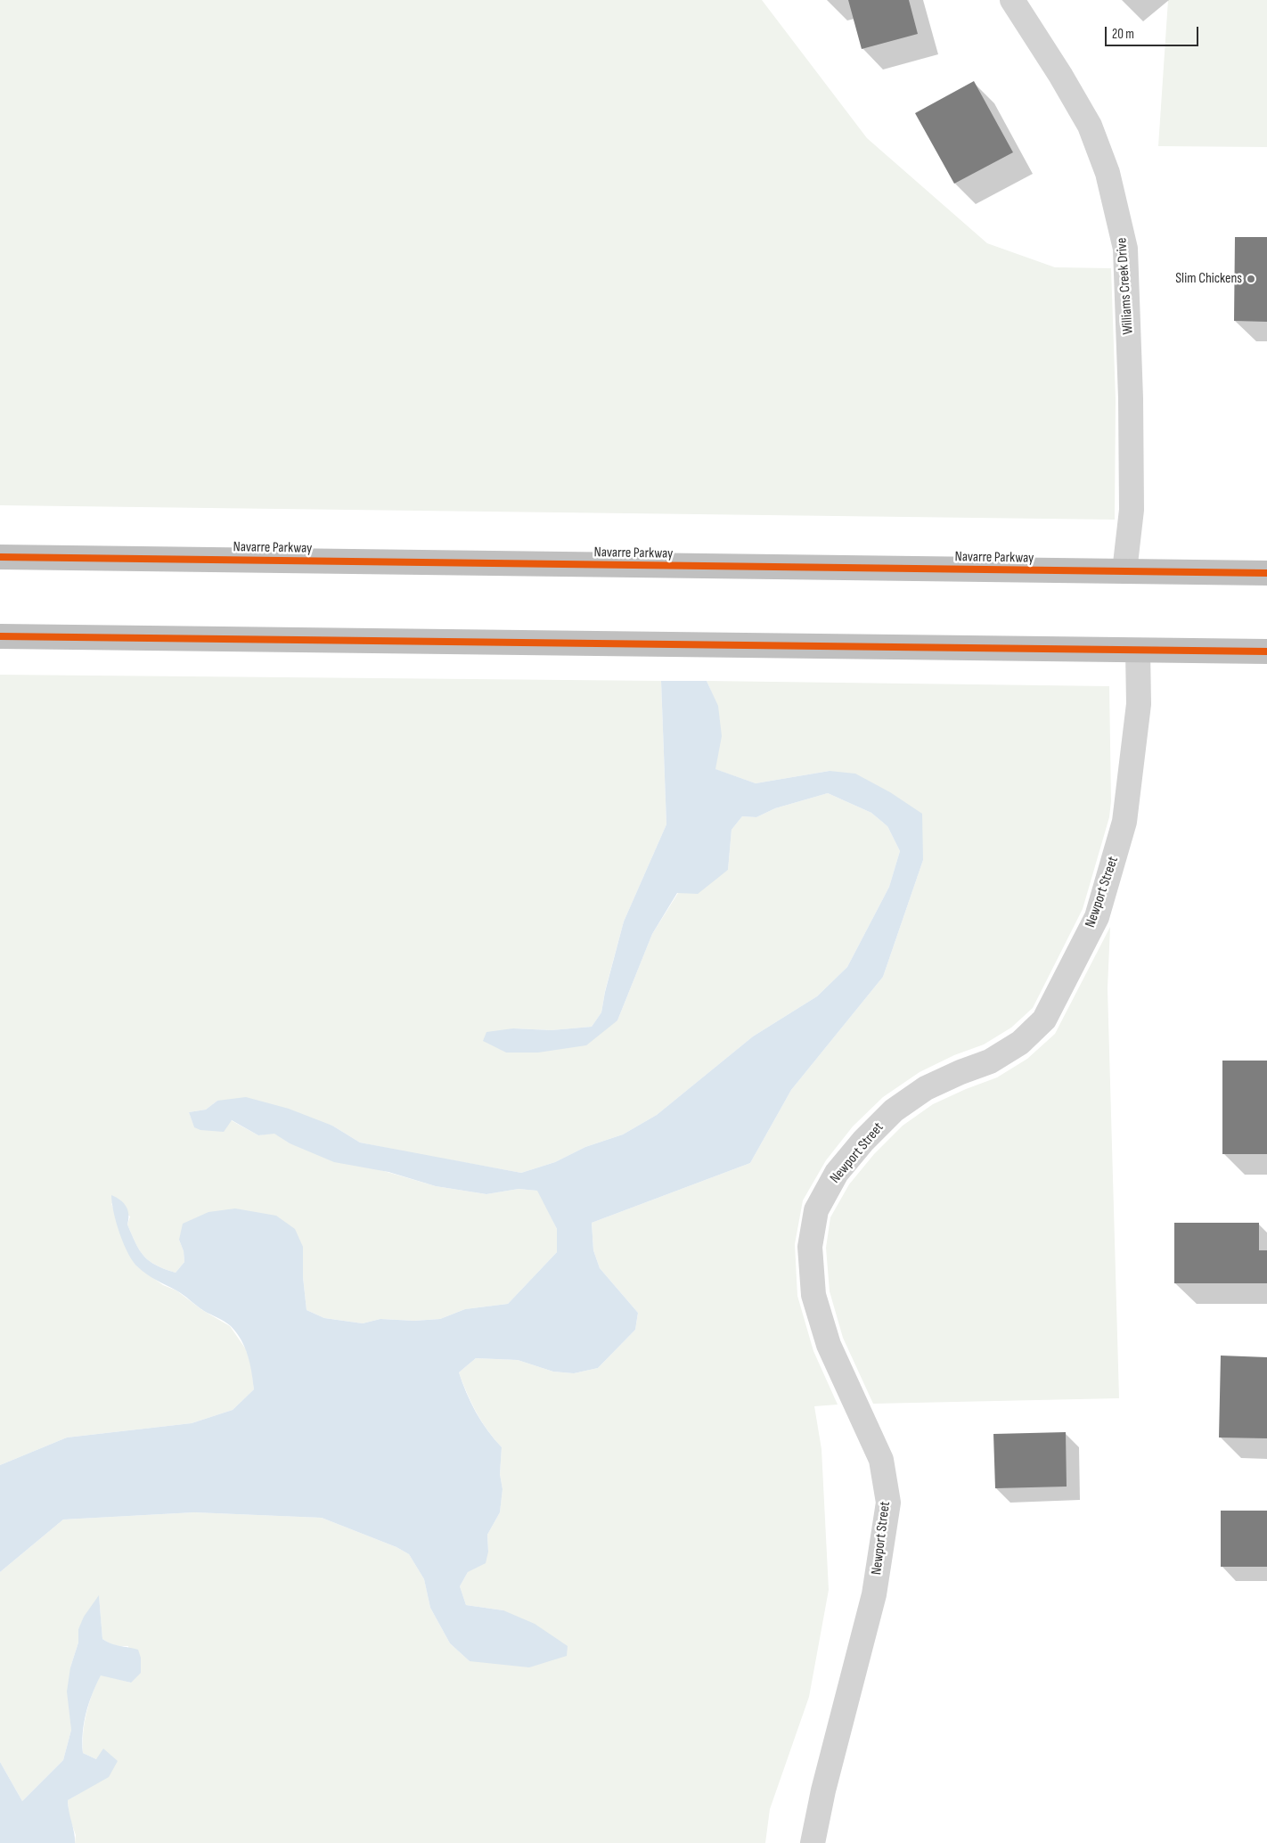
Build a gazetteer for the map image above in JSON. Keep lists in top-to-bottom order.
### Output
{
  "streets": {
    "highway": ["Navarre Parkway"],
    "street": ["Williams Creek Drive", "Newport Street"]
  },
  "crossings": [
    ["Williams Creek Drive", "Navarre Parkway"]
  ],
  "places": ["Slim Chickens"],
  "scale_bar": "20 m"
}
